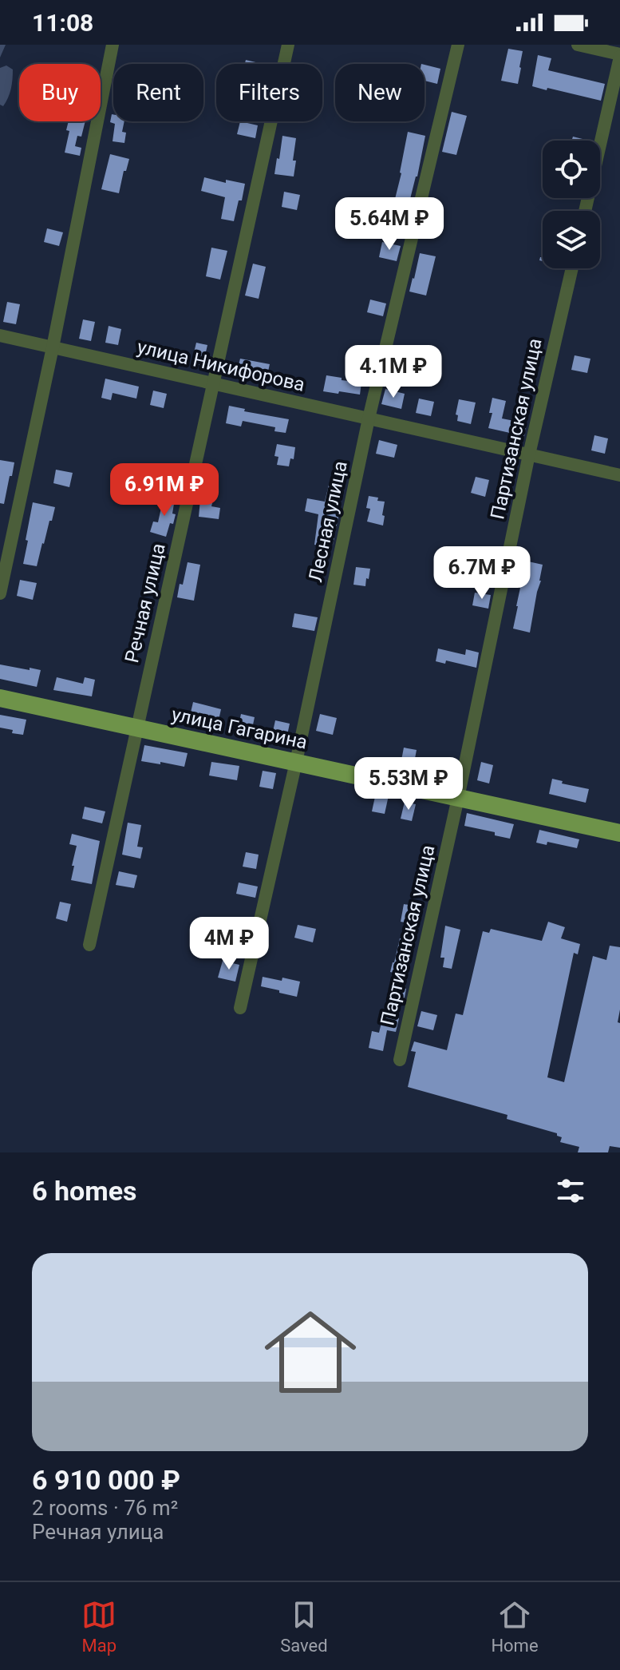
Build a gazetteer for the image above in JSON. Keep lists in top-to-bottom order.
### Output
{
  "streets": {
    "main road": ["улица Гагарина"],
    "street": [
      "улица Никифорова",
      "Партизанская улица",
      "Лесная улица",
      "Речная улица"
    ]
  },
  "crossings": [
    ["улица Никифорова", "Партизанская улица"],
    ["улица Никифорова", "Лесная улица"],
    ["улица Никифорова", "Речная улица"],
    ["Партизанская улица", "улица Гагарина"],
    ["Лесная улица", "улица Гагарина"],
    ["Речная улица", "улица Гагарина"]
  ],
  "page": {
    "status": "11:08",
    "chip": [
      "Buy",
      "Rent",
      "Filters",
      "New"
    ],
    "price": [
      "5.64M ₽",
      "4.1M ₽",
      "6.91M ₽",
      "6.7M ₽",
      "5.53M ₽",
      "4M ₽"
    ],
    "heading": "6 homes",
    "list": [
      {
        "name": "6 910 000 ₽",
        "note": "2 rooms · 76 m² · Речная улица"
      }
    ],
    "tabs": ["Map", "Saved", "Home"]
  }
}
